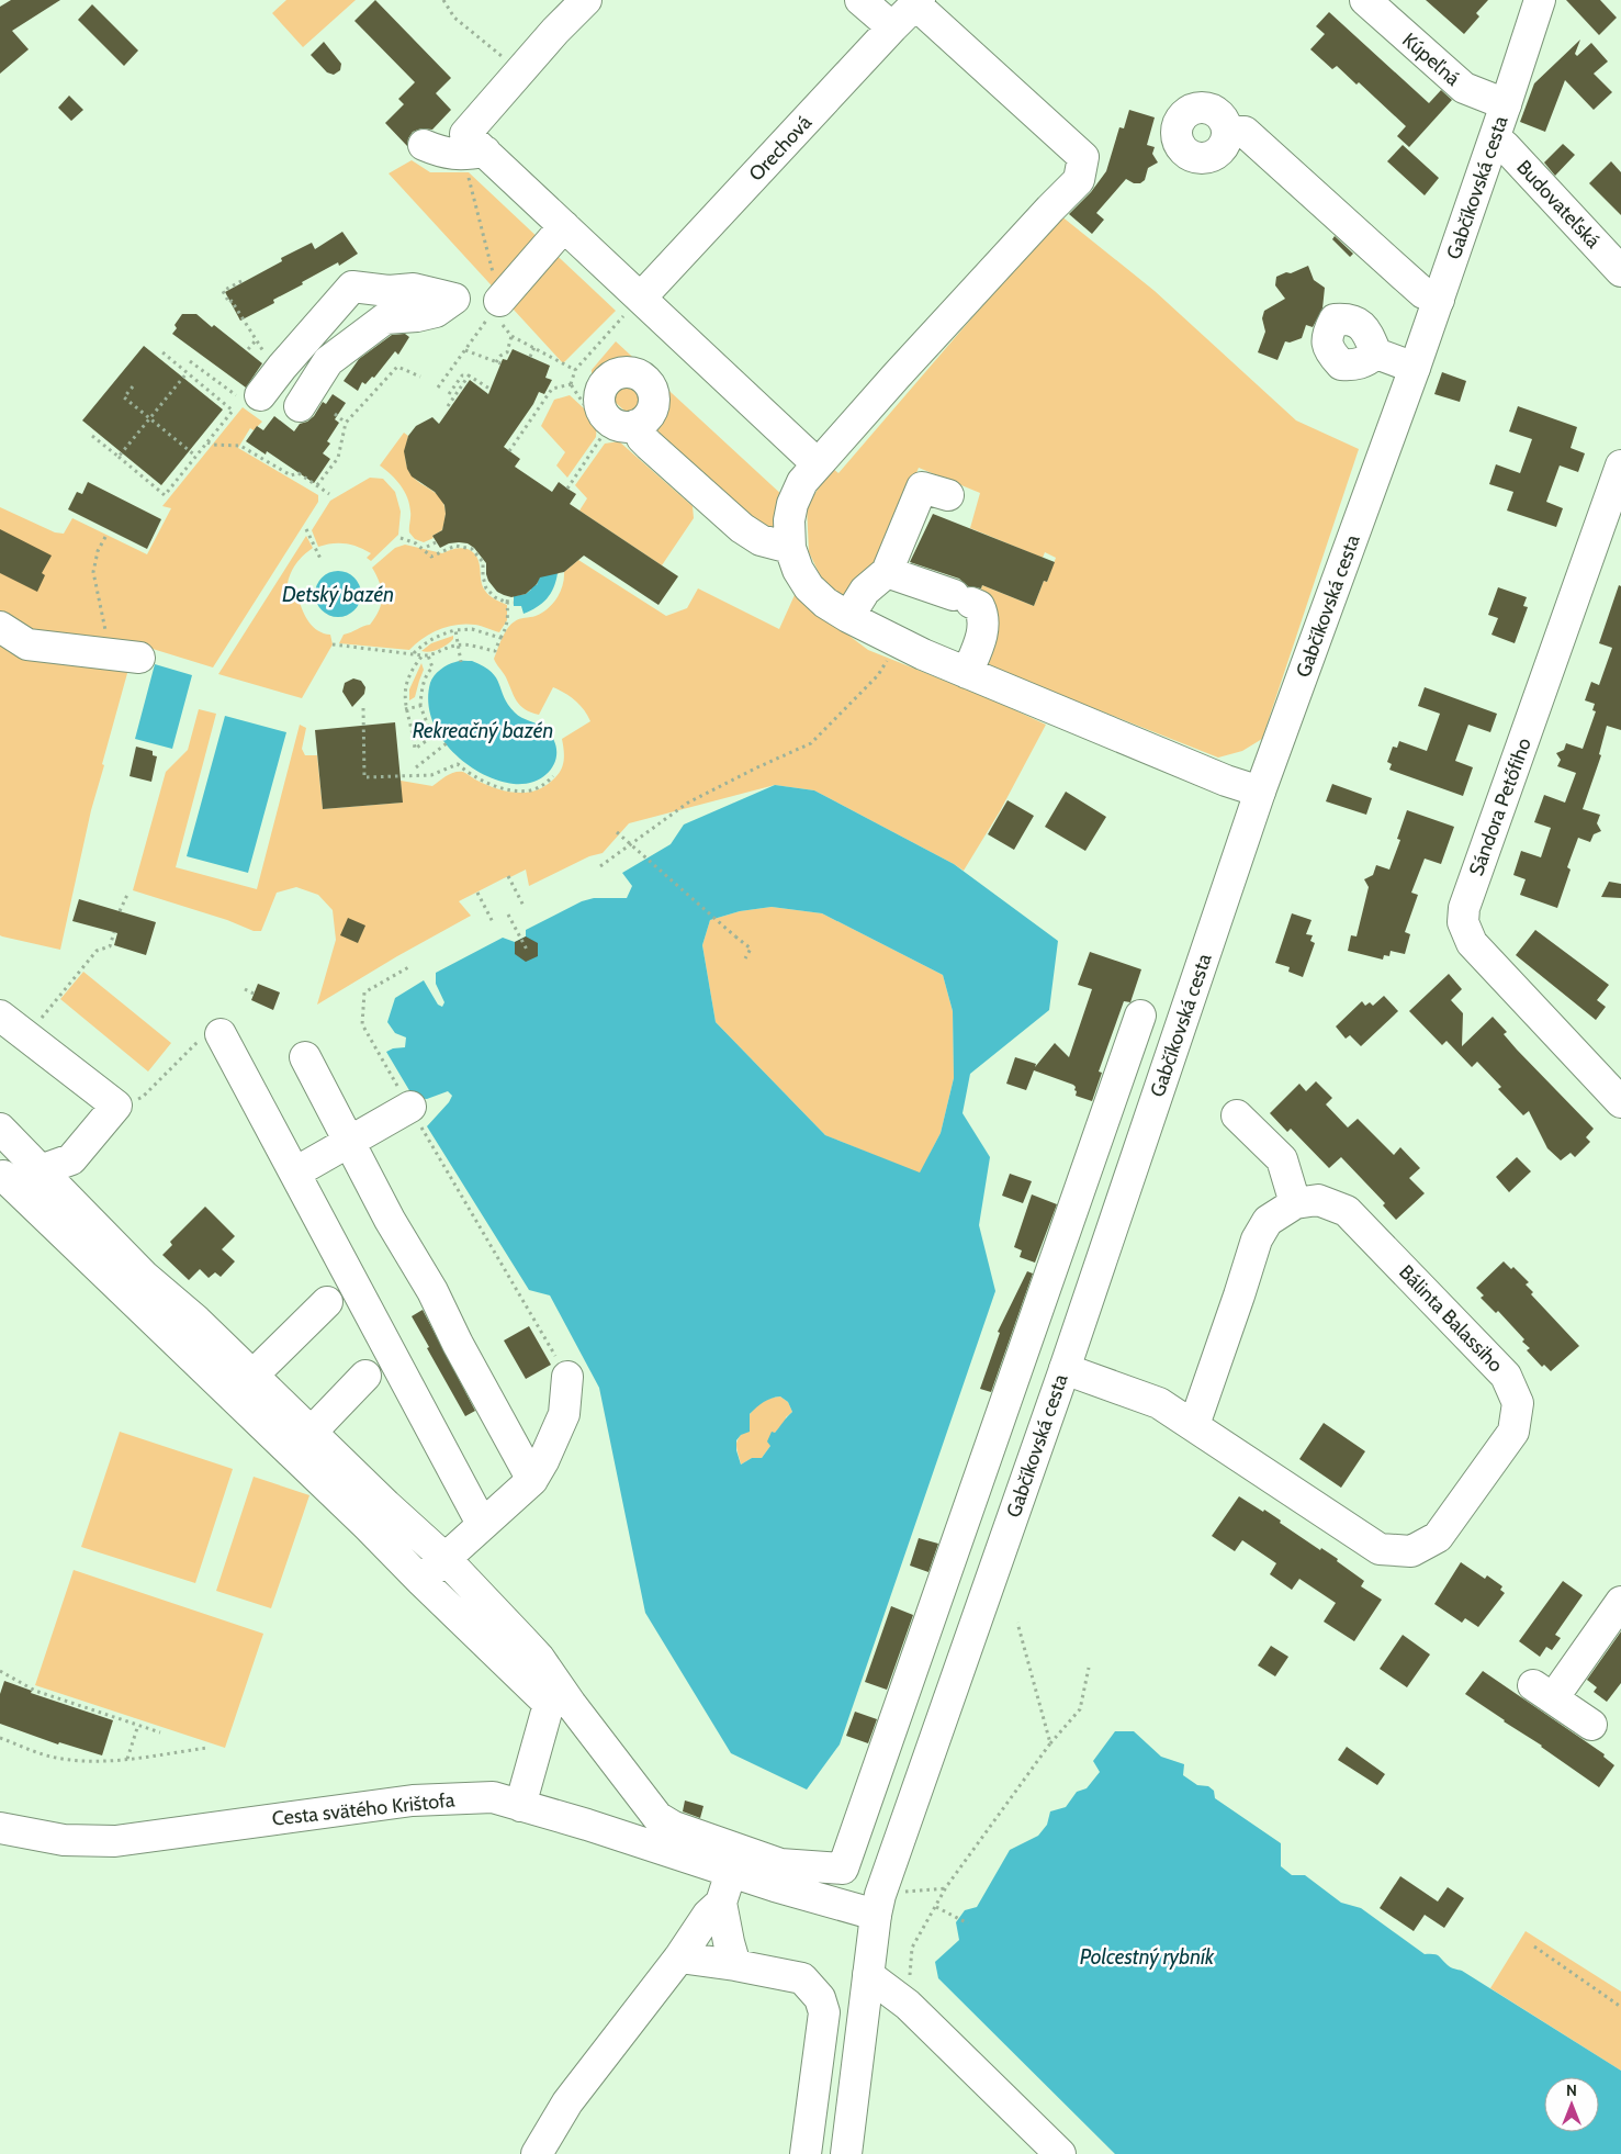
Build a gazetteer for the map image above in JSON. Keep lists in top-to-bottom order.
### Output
{
  "streets": {
    "street": [
      "Kúpeľná",
      "Orechová",
      "Gabčíkovská cesta",
      "Budovateľská",
      "Sándora Petőfiho",
      "Bálinta Balassiho",
      "Cesta svätého Krištofa"
    ]
  },
  "crossings": [
    ["Kúpeľná", "Gabčíkovská cesta"],
    ["Gabčíkovská cesta", "Budovateľská"],
    ["Gabčíkovská cesta", "Bálinta Balassiho"],
    ["Gabčíkovská cesta", "Cesta svätého Krištofa"]
  ],
  "water": ["Detský bazén", "Rekreačný bazén", "Polcestný rybník"],
  "north": "top"
}
